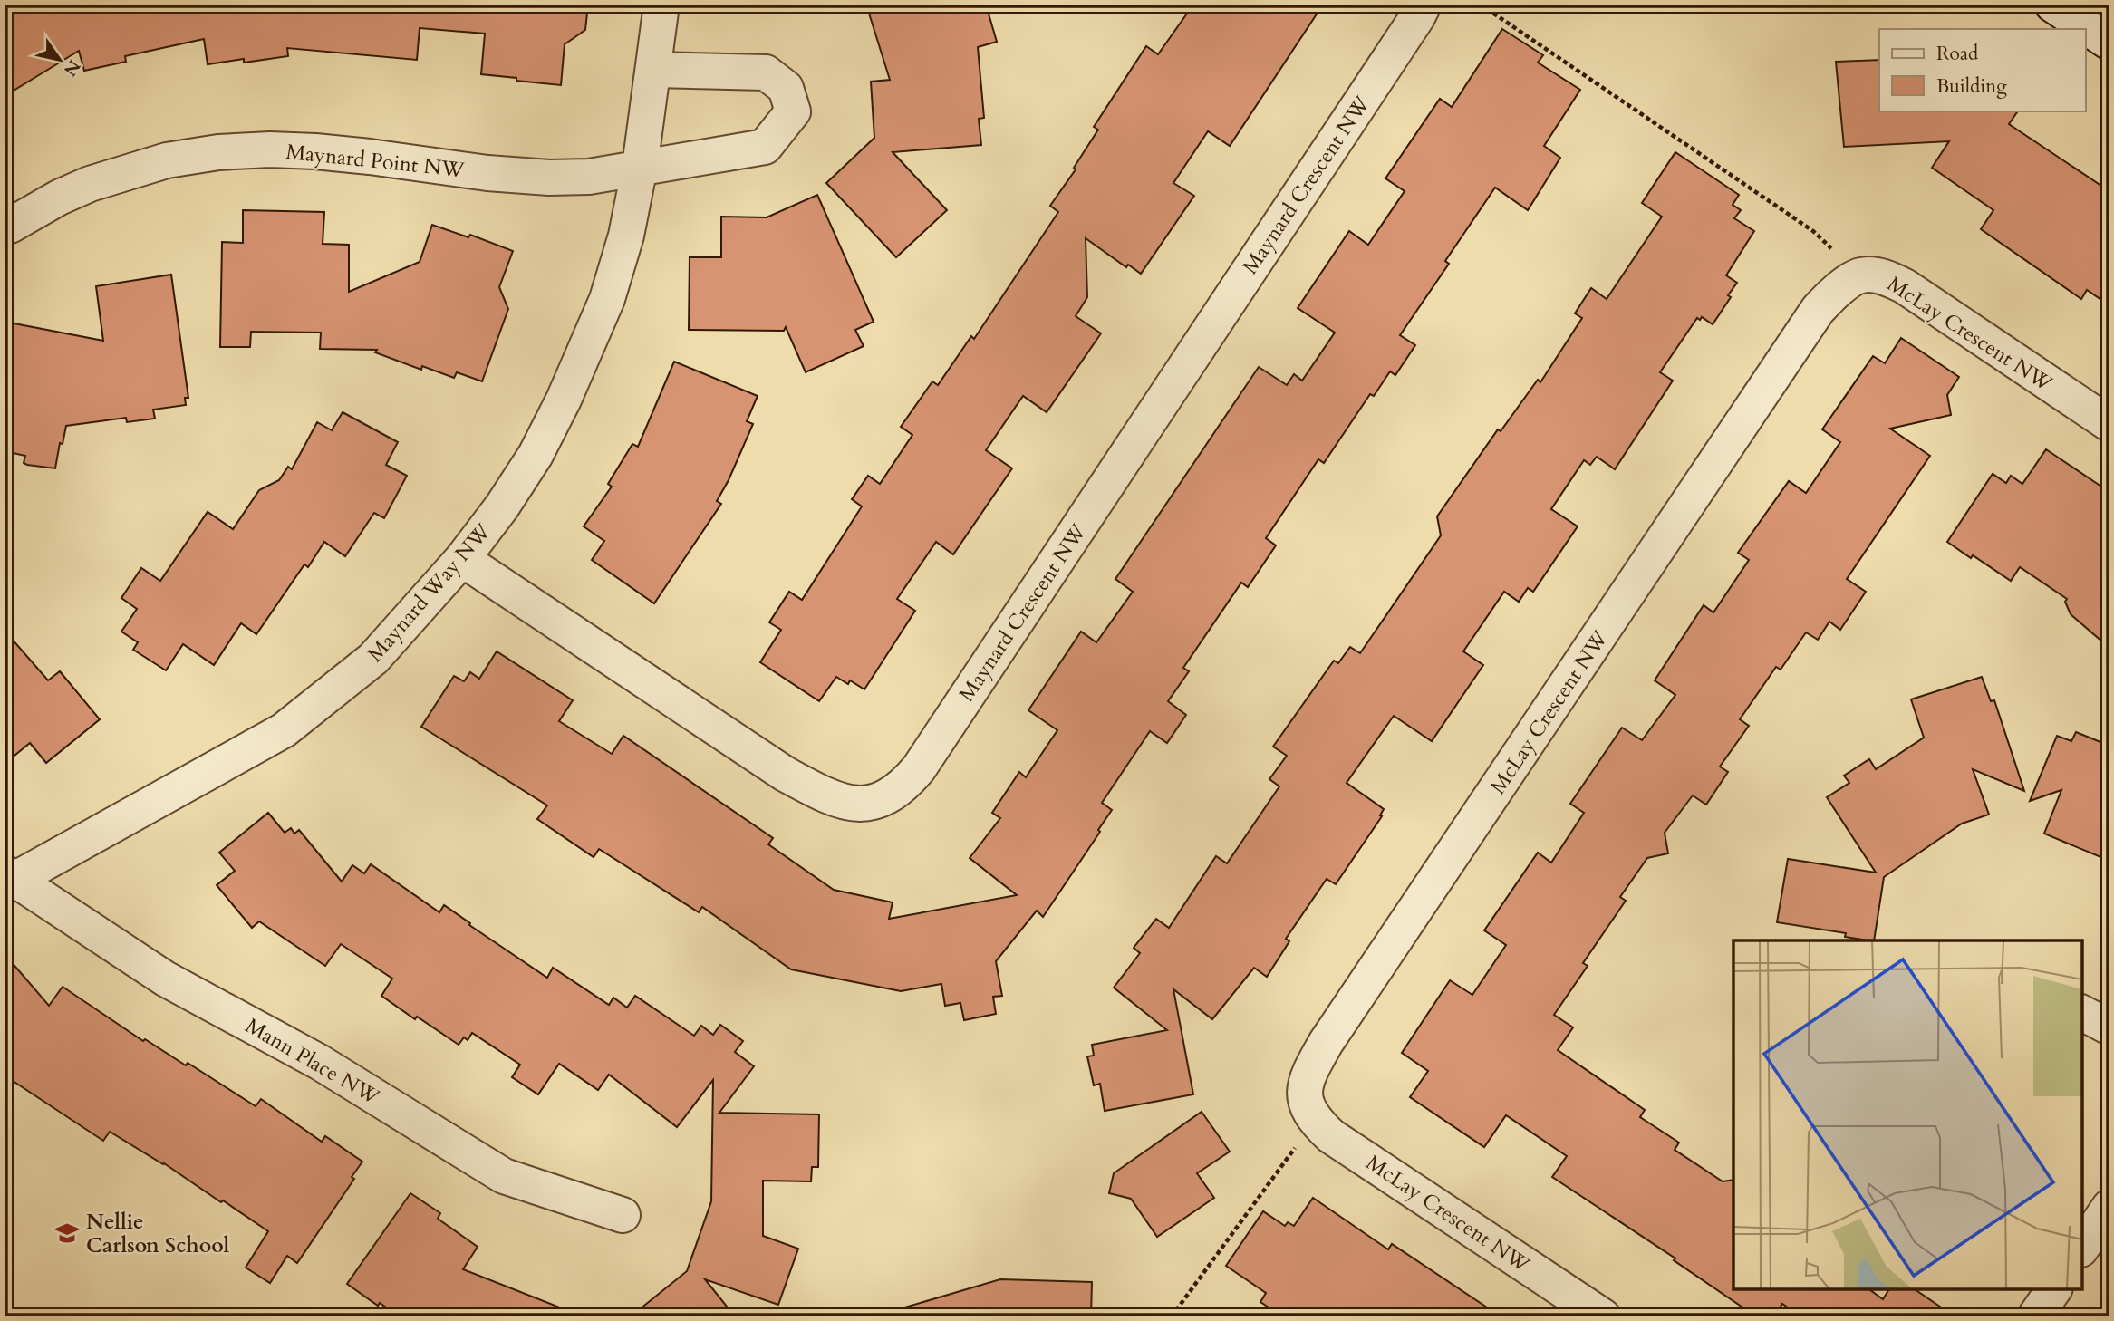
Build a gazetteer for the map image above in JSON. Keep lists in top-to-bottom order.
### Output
{
  "streets": {
    "street": [
      "Maynard Point NW",
      "Maynard Crescent NW",
      "McLay Crescent NW",
      "Maynard Way NW",
      "Mann Place NW"
    ]
  },
  "crossings": [
    ["Maynard Point NW", "Maynard Way NW"],
    ["Maynard Crescent NW", "Maynard Way NW"],
    ["Maynard Way NW", "Mann Place NW"]
  ],
  "places": {
    "school or university": ["Nellie Carlson School"]
  },
  "legend": ["Road", "Building"],
  "north": "bottom right"
}
